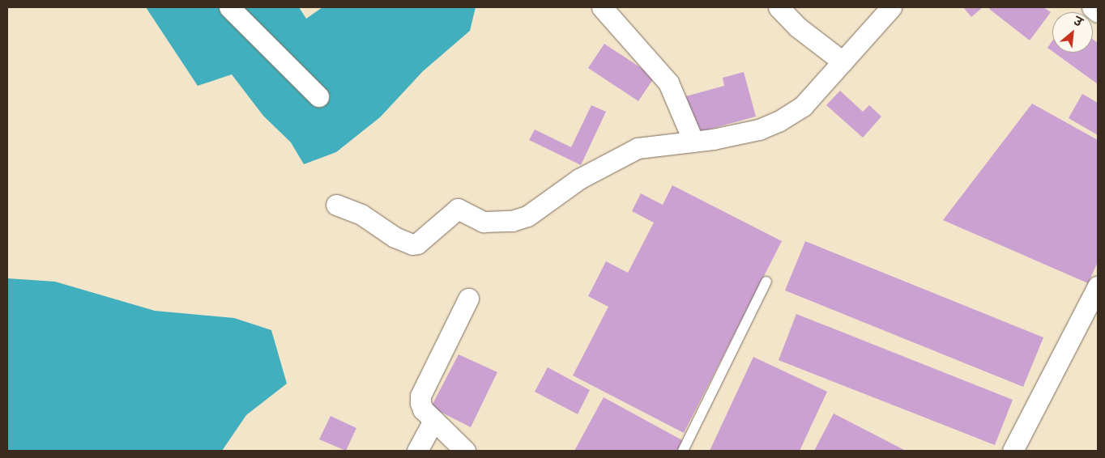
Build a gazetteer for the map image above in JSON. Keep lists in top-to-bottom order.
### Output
{
  "north": "top right"
}
